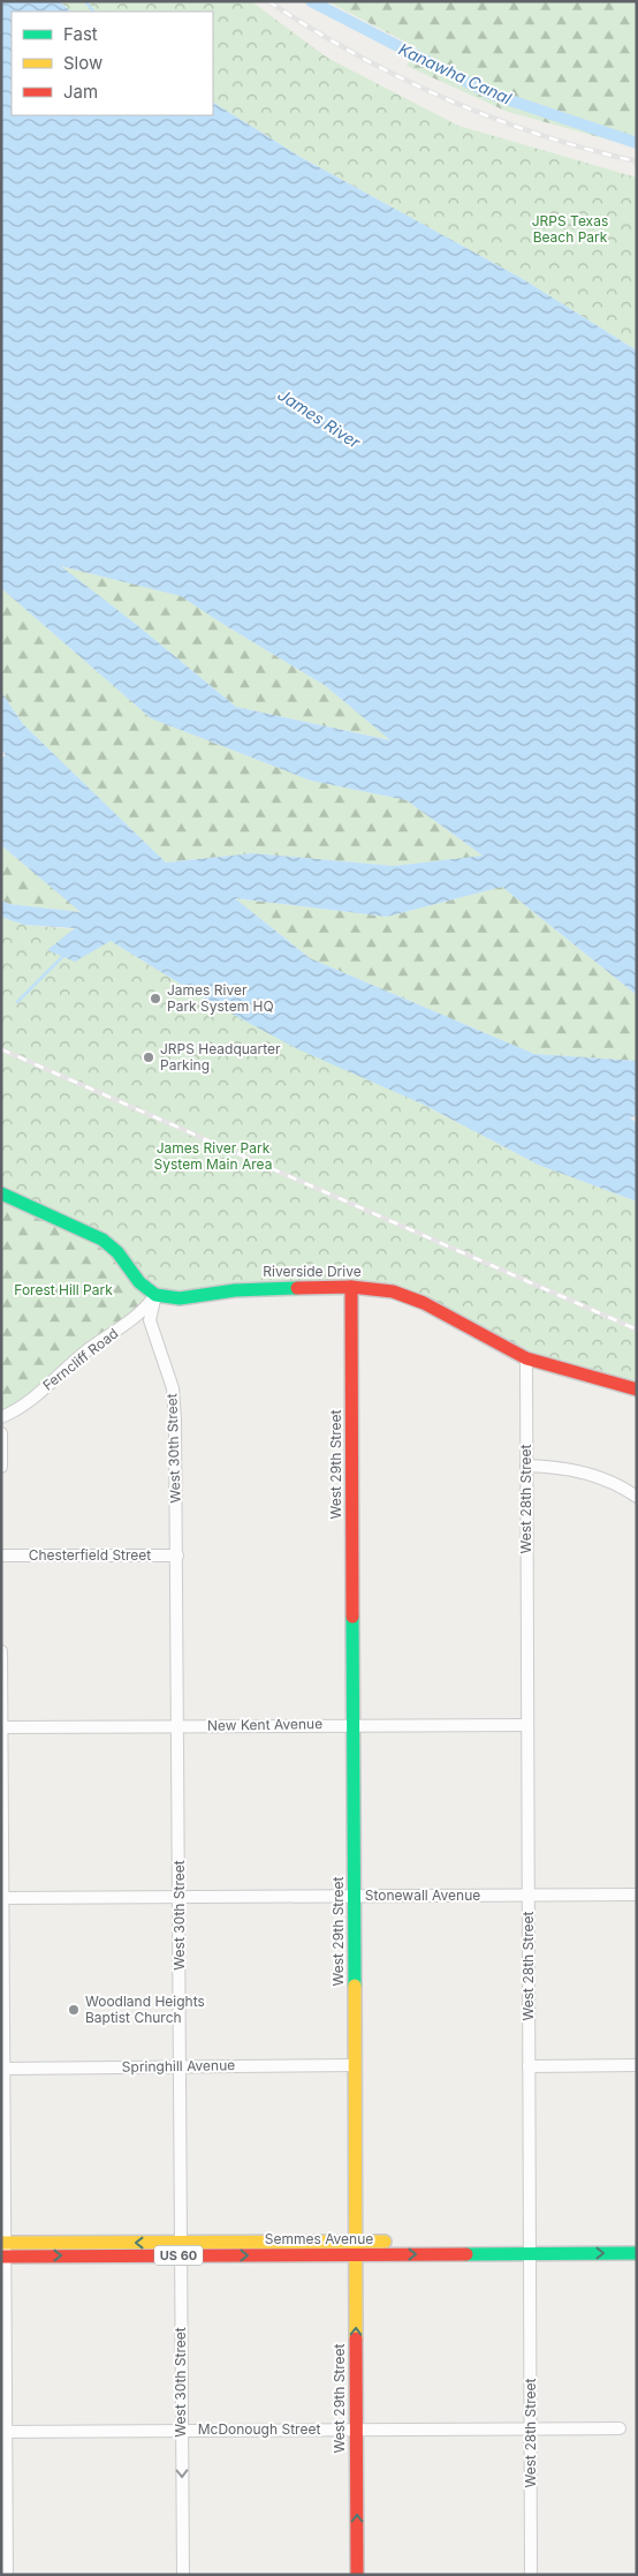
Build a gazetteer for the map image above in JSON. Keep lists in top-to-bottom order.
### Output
{
  "streets": {
    "street": [
      "Riverside Drive",
      "Ferncliff Road",
      "West 30th Street",
      "West 29th Street",
      "West 28th Street",
      "Chesterfield Street",
      "New Kent Avenue",
      "Stonewall Avenue",
      "Springhill Avenue",
      "Semmes Avenue",
      "US 60",
      "McDonough Street"
    ]
  },
  "crossings": [
    ["Riverside Drive", "Ferncliff Road"],
    ["Riverside Drive", "West 30th Street"],
    ["Riverside Drive", "West 29th Street"],
    ["Riverside Drive", "West 28th Street"],
    ["Ferncliff Road", "West 30th Street"],
    ["West 30th Street", "Chesterfield Street"],
    ["West 30th Street", "New Kent Avenue"],
    ["West 30th Street", "Stonewall Avenue"],
    ["West 30th Street", "Springhill Avenue"],
    ["West 30th Street", "Semmes Avenue"],
    ["West 30th Street", "McDonough Street"],
    ["West 29th Street", "New Kent Avenue"],
    ["West 29th Street", "Stonewall Avenue"],
    ["West 29th Street", "Springhill Avenue"],
    ["West 29th Street", "Semmes Avenue"],
    ["West 29th Street", "McDonough Street"],
    ["West 28th Street", "New Kent Avenue"],
    ["West 28th Street", "Stonewall Avenue"],
    ["West 28th Street", "Semmes Avenue"],
    ["West 28th Street", "McDonough Street"]
  ],
  "water": ["Kanawha Canal", "James River"],
  "parks": ["JRPS Texas Beach Park", "James River Park System Main Area", "Forest Hill Park"],
  "places": ["James River Park System HQ", "JRPS Headquarter Parking", "Woodland Heights Baptist Church"],
  "legend": ["Fast", "Slow", "Jam"]
}
